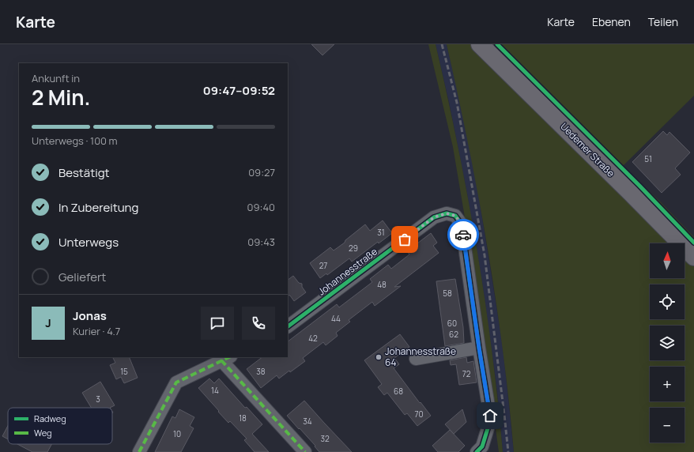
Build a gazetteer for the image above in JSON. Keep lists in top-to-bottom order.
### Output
{
  "streets": {
    "main road": ["Uedemer Straße"],
    "street": ["Johannesstraße"]
  },
  "places": ["Johannesstraße 64"],
  "house_numbers": [
    "51",
    "31",
    "29",
    "27",
    "48",
    "58",
    "44",
    "60",
    "62",
    "42",
    "15",
    "38",
    "72",
    "14",
    "68",
    "3",
    "70",
    "18",
    "34",
    "10",
    "32"
  ],
  "legend": ["Radweg", "Weg"],
  "north": "top",
  "page": {
    "header": "Karte",
    "nav": ["Karte", "Ebenen", "Teilen"],
    "heading": ["2 Min.", "Ankunft in", "09:47–09:52"],
    "panel": ["Jonas", "Kurier · 4.7"],
    "bar": "Unterwegs · 100 m",
    "list": [
      ["Bestätigt", "09:27"],
      ["In Zubereitung", "09:40"],
      ["Unterwegs", "09:43"],
      "Geliefert"
    ],
    "map_buttons": ["+", "−"],
    "round": "J"
  }
}
